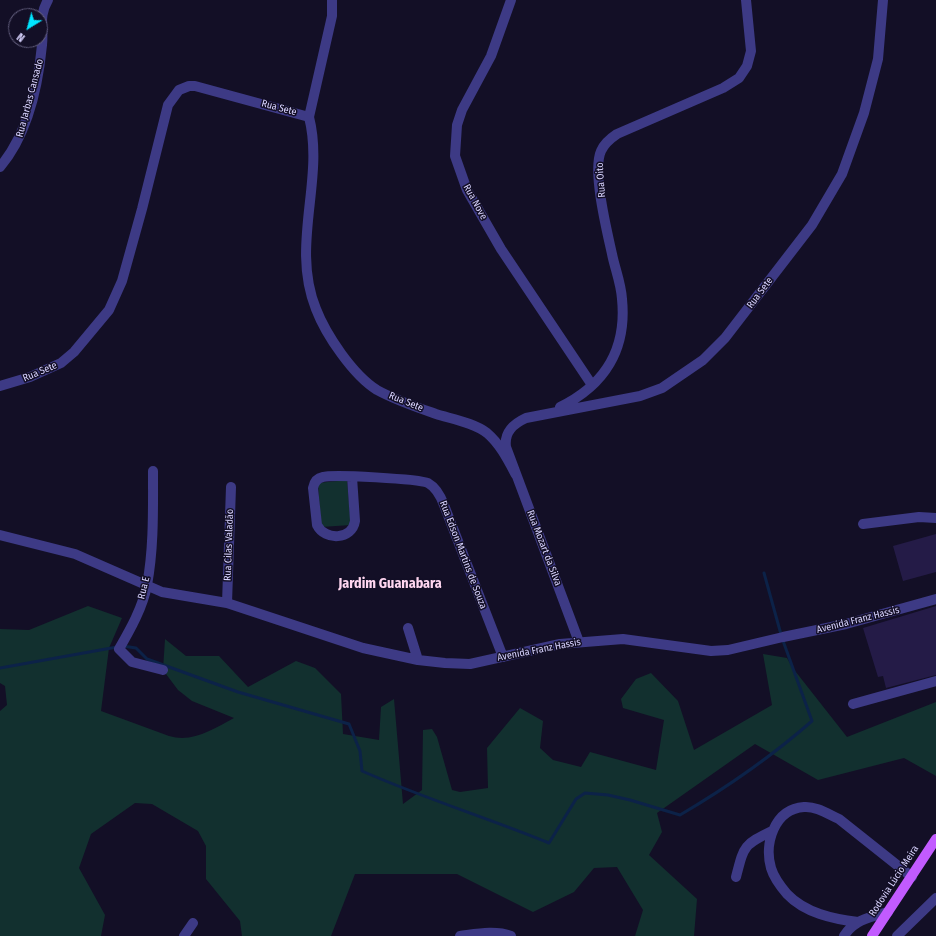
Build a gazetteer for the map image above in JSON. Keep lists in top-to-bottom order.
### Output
{
  "streets": {
    "main road": ["Rodovia Lúcio Meira"],
    "street": [
      "Rua Jarbas Cansado",
      "Rua Sete",
      "Rua Oito",
      "Rua Nove",
      "Rua Cilas Valadão",
      "Rua Mozart da Silva",
      "Rua Edson Martins de Souza",
      "Rua E",
      "Avenida Franz Hassis"
    ]
  },
  "crossings": [
    ["Rua Sete", "Rua Oito"],
    ["Rua Sete", "Rua Mozart da Silva"],
    ["Rua Oito", "Rua Nove"],
    ["Rua Cilas Valadão", "Avenida Franz Hassis"],
    ["Rua Mozart da Silva", "Avenida Franz Hassis"],
    ["Rua Edson Martins de Souza", "Avenida Franz Hassis"],
    ["Rua E", "Avenida Franz Hassis"]
  ],
  "districts": ["Jardim Guanabara"],
  "north": "bottom left"
}
